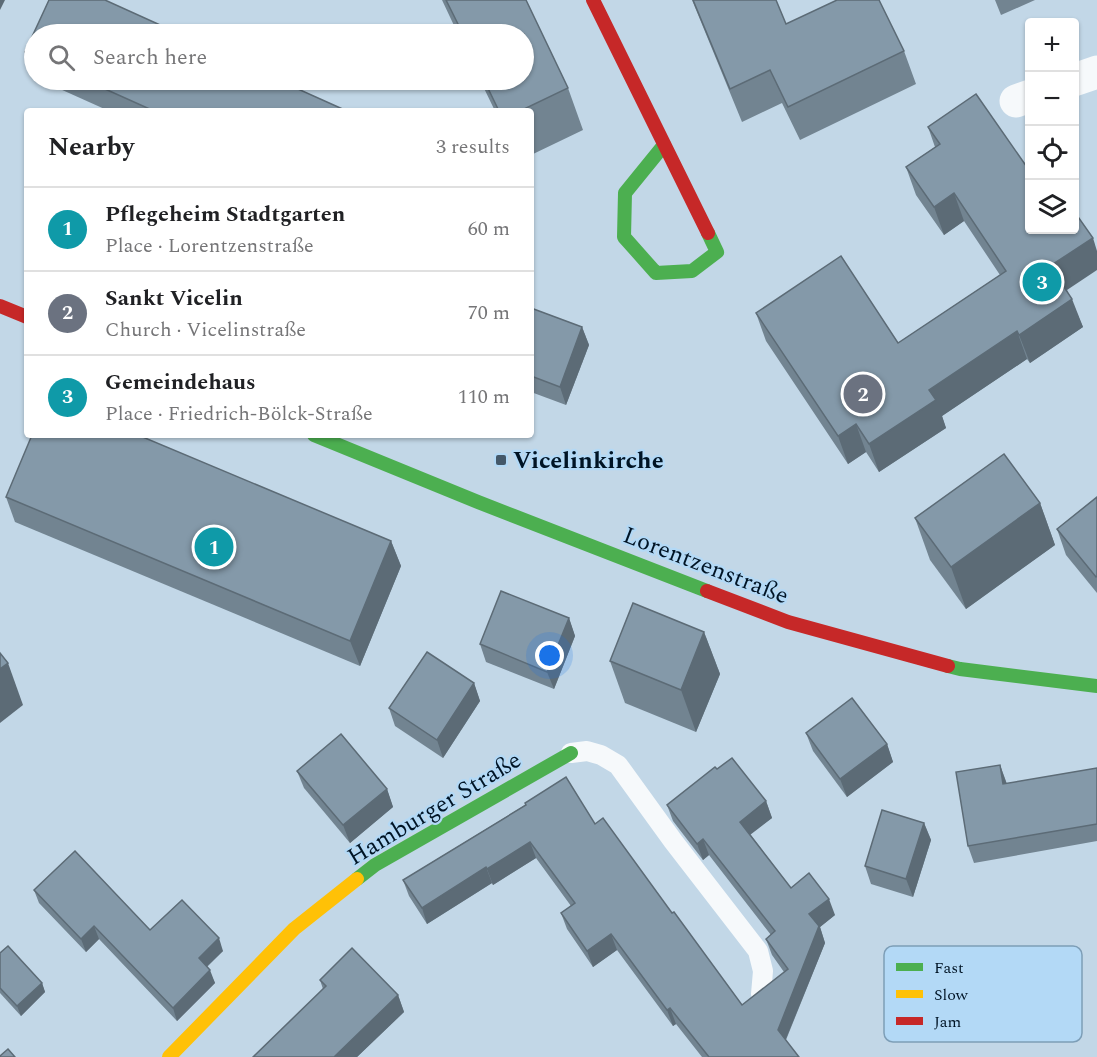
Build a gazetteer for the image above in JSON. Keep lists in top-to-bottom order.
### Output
{
  "streets": {
    "street": ["Lorentzenstraße", "Hamburger Straße"]
  },
  "places": {
    "transit": ["Vicelinkirche"]
  },
  "legend": ["Fast", "Slow", "Jam"],
  "page": {
    "map_buttons": ["+", "−"],
    "search": "Search here",
    "heading": ["Nearby", "3 results"],
    "list": [
      {
        "mark": "1",
        "name": "Pflegeheim Stadtgarten",
        "note": "Place · Lorentzenstraße",
        "value": "60 m"
      },
      {
        "mark": "2",
        "name": "Sankt Vicelin",
        "note": "Church · Vicelinstraße",
        "value": "70 m"
      },
      {
        "mark": "3",
        "name": "Gemeindehaus",
        "note": "Place · Friedrich-Bölck-Straße",
        "value": "110 m"
      }
    ],
    "pins": ["3", "2", "1"]
  }
}
